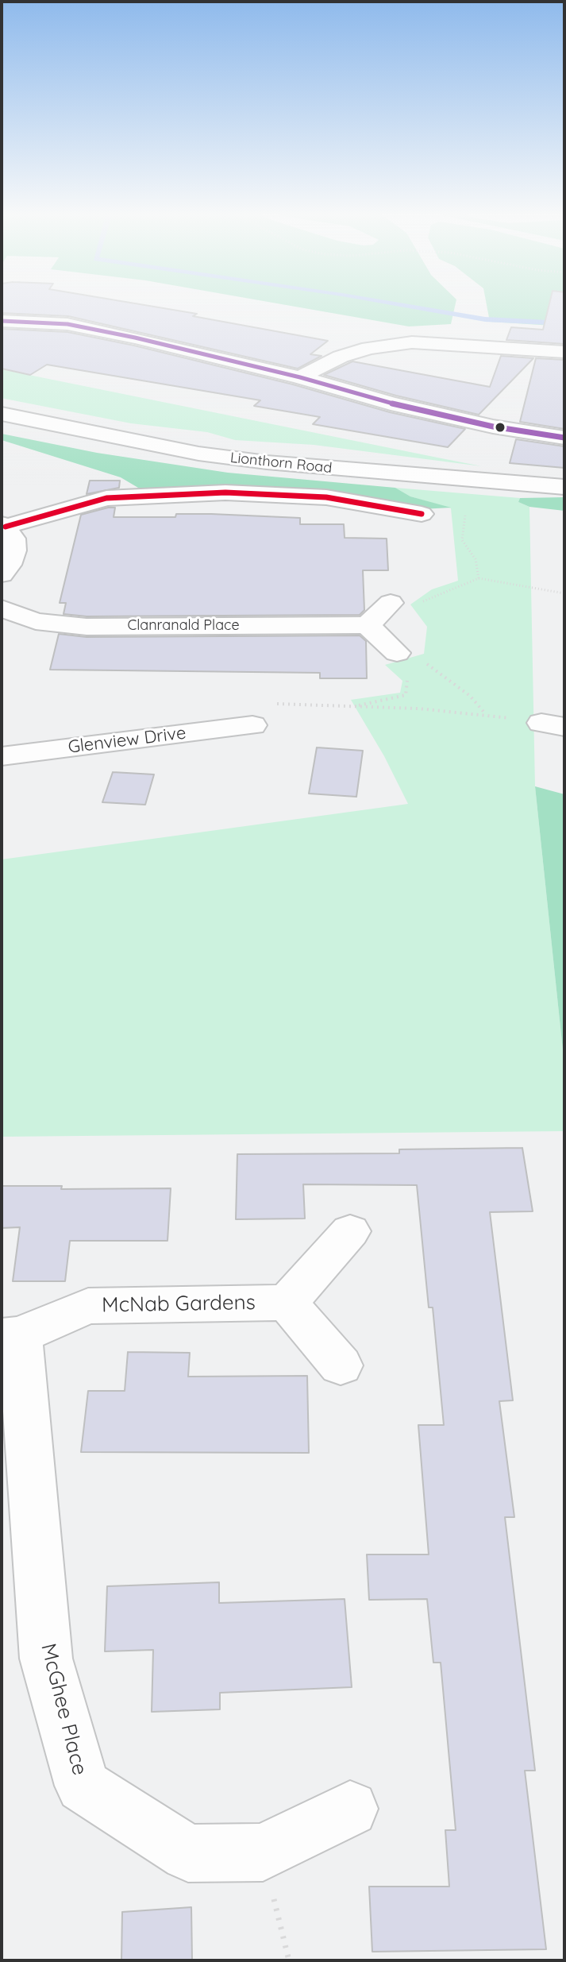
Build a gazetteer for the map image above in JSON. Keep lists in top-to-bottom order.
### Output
{
  "streets": {
    "street": [
      "Lionthorn Road",
      "Clanranald Place",
      "Glenview Drive",
      "McNab Gardens",
      "McGhee Place"
    ]
  },
  "crossings": [
    ["McNab Gardens", "McGhee Place"]
  ]
}
